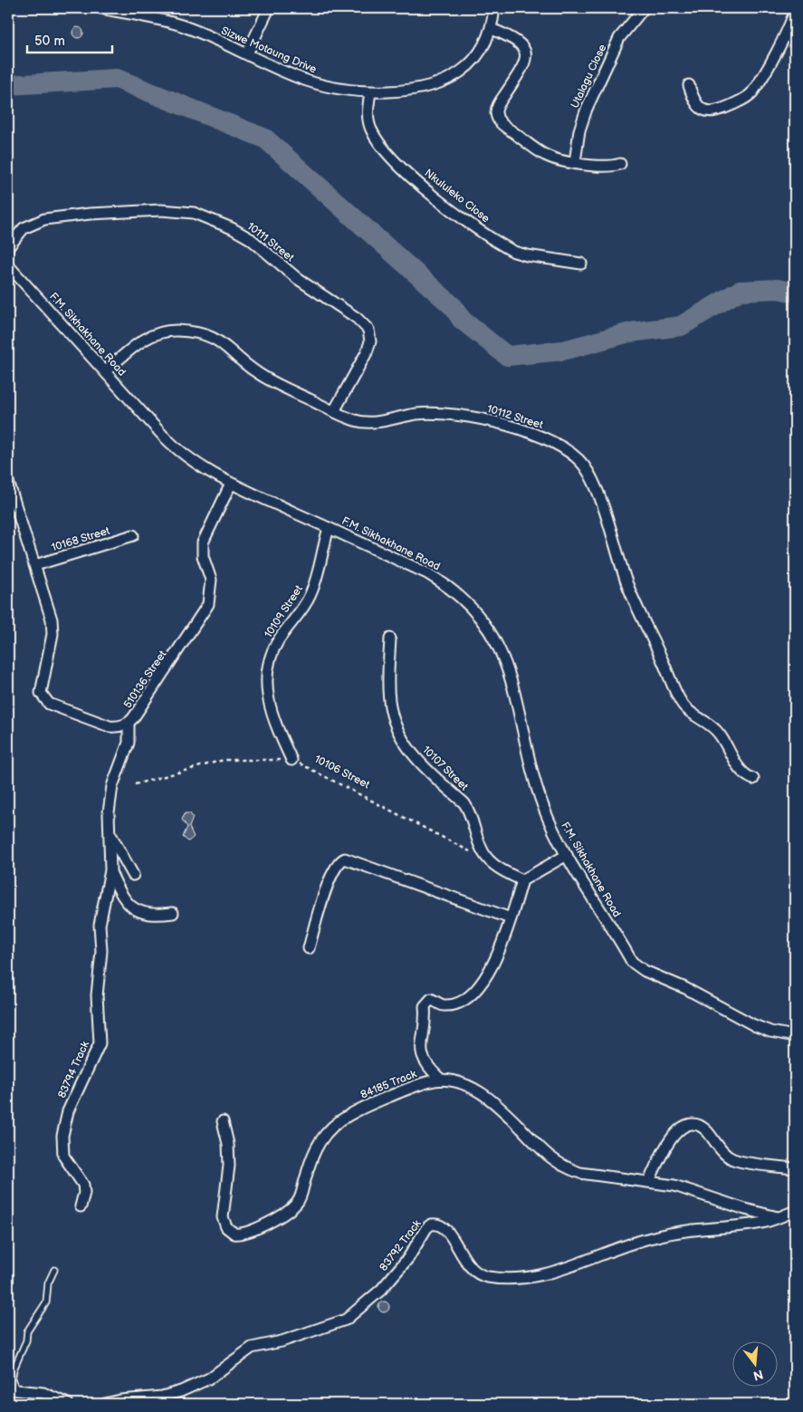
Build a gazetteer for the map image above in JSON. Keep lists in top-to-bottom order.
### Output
{
  "streets": {
    "street": [
      "Sizwe Motaung Drive",
      "Utalagu Close",
      "Nkululeko Close",
      "10111 Street",
      "F.M. Sikhakhane Road",
      "10112 Street",
      "10168 Street",
      "10109 Street",
      "510136 Street",
      "10107 Street",
      "83794 Track",
      "84185 Track",
      "83792 Track"
    ],
    "path": ["10106 Street"]
  },
  "crossings": [
    ["Sizwe Motaung Drive", "Nkululeko Close"],
    ["10111 Street", "10112 Street"],
    ["F.M. Sikhakhane Road", "10112 Street"],
    ["F.M. Sikhakhane Road", "10109 Street"],
    ["F.M. Sikhakhane Road", "510136 Street"],
    ["10168 Street", "510136 Street"],
    ["10109 Street", "10106 Street"],
    ["510136 Street", "83794 Track"],
    ["84185 Track", "83792 Track"]
  ],
  "scale_bar": "50 m",
  "north": "bottom"
}
